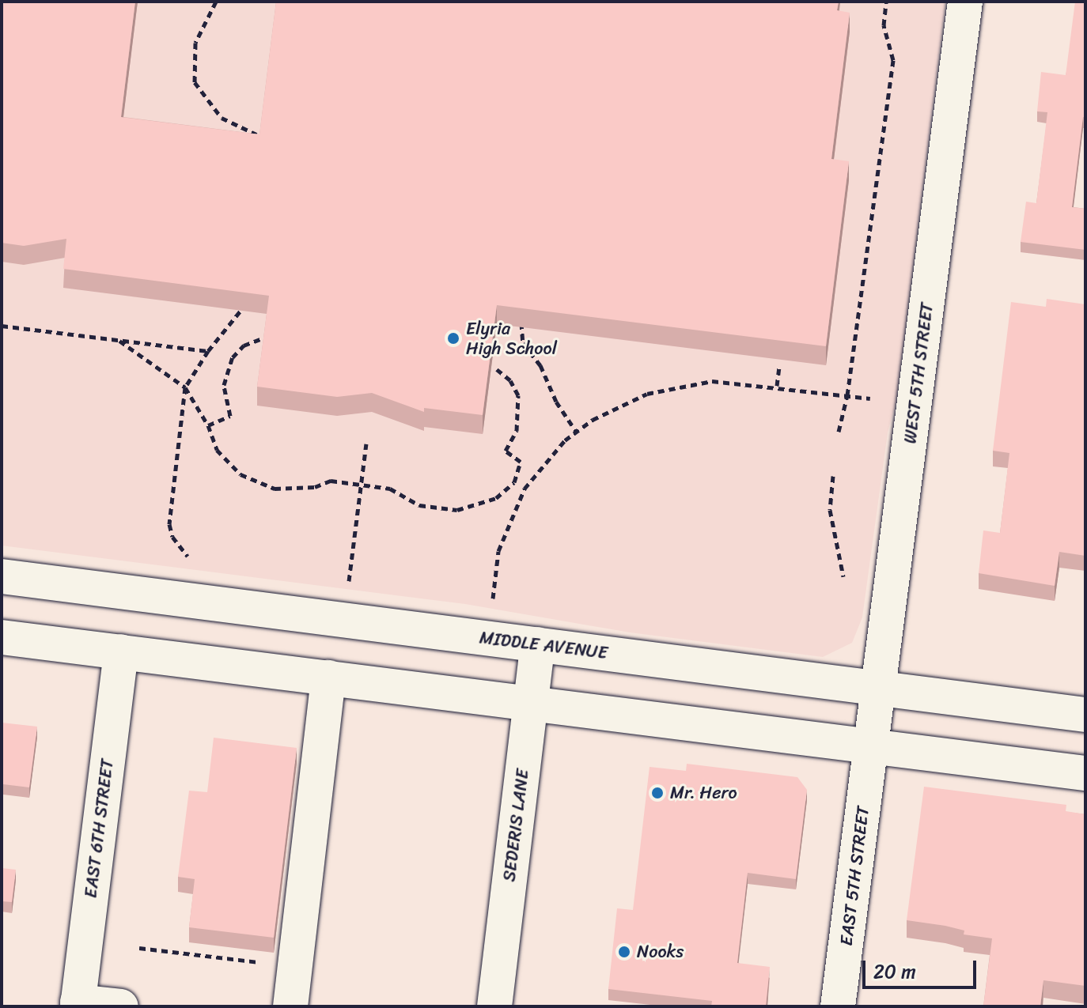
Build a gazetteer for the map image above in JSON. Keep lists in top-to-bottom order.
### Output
{
  "streets": {
    "main road": [
      "WEST 5TH STREET",
      "MIDDLE AVENUE",
      "SEDERIS LANE",
      "EAST 6TH STREET",
      "EAST 5TH STREET"
    ]
  },
  "crossings": [
    ["WEST 5TH STREET", "MIDDLE AVENUE"],
    ["WEST 5TH STREET", "EAST 5TH STREET"],
    ["MIDDLE AVENUE", "SEDERIS LANE"]
  ],
  "places": ["Elyria High School", "Mr. Hero", "Nooks"],
  "scale_bar": "20 m"
}
